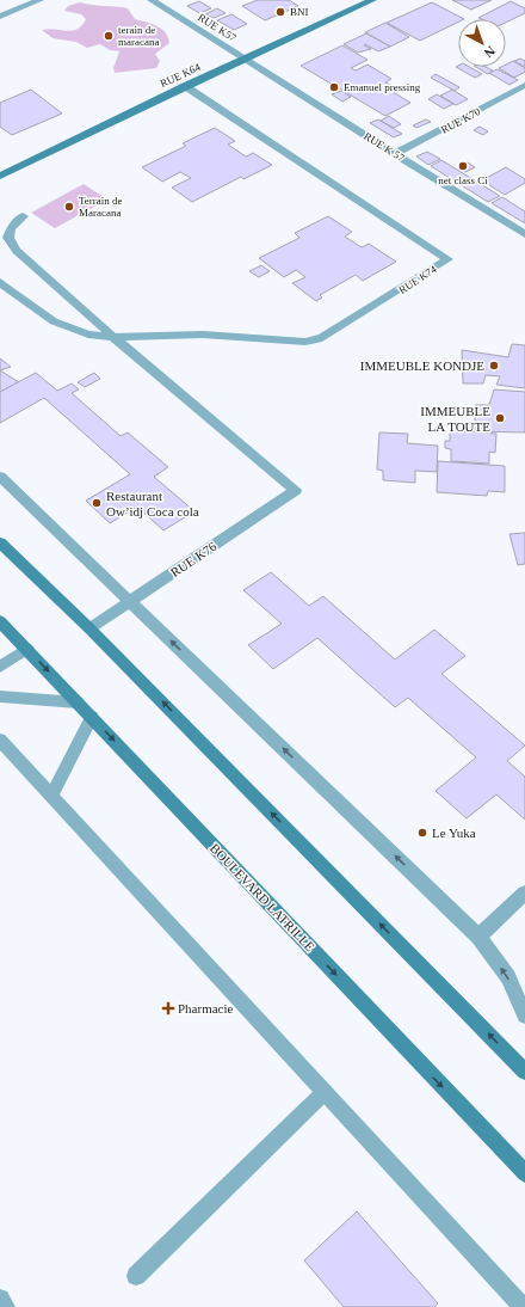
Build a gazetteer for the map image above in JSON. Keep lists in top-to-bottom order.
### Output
{
  "streets": {
    "main road": ["RUE K64", "BOULEVARD LATRILLE"],
    "street": [
      "RUE K57",
      "RUE K70",
      "RUE K 57",
      "RUE K74",
      "RUE K76"
    ]
  },
  "crossings": [
    ["RUE K57", "RUE K64"],
    ["RUE K57", "RUE K 57"],
    ["RUE K64", "RUE K 57"],
    ["RUE K64", "RUE K74"],
    ["RUE K70", "RUE K 57"],
    ["RUE K74", "RUE K76"]
  ],
  "places": {
    "other": [
      "BNI",
      "terain de maracana",
      "Emanuel pressing",
      "net class Ci",
      "Terrain de Maracana",
      "IMMEUBLE KONDJE",
      "IMMEUBLE LA TOUTE",
      "Restaurant Ow’idj Coca cola",
      "Le Yuka"
    ],
    "health": ["Pharmacie"]
  },
  "north": "bottom right"
}
